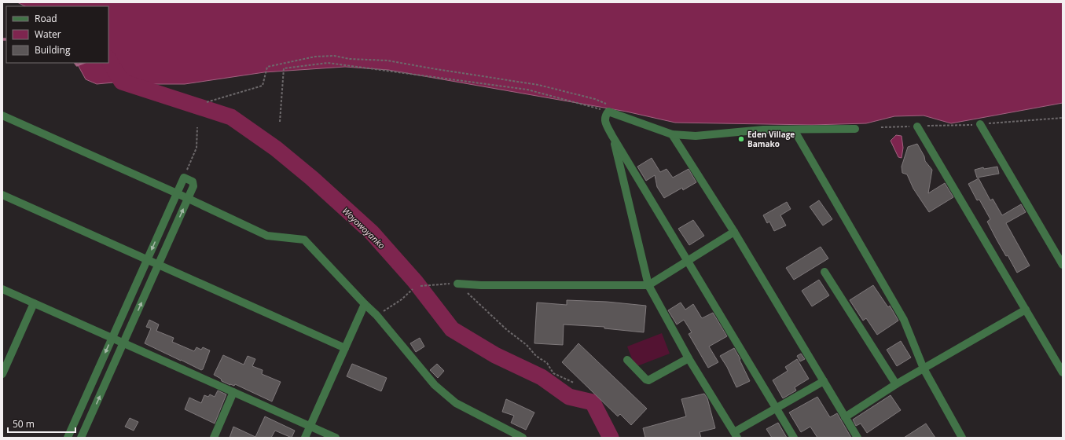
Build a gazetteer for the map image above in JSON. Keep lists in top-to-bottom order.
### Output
{
  "water": ["Woyowoyanko"],
  "places": ["Eden Village Bamako"],
  "legend": ["Road", "Water", "Building"],
  "scale_bar": "50 m"
}
